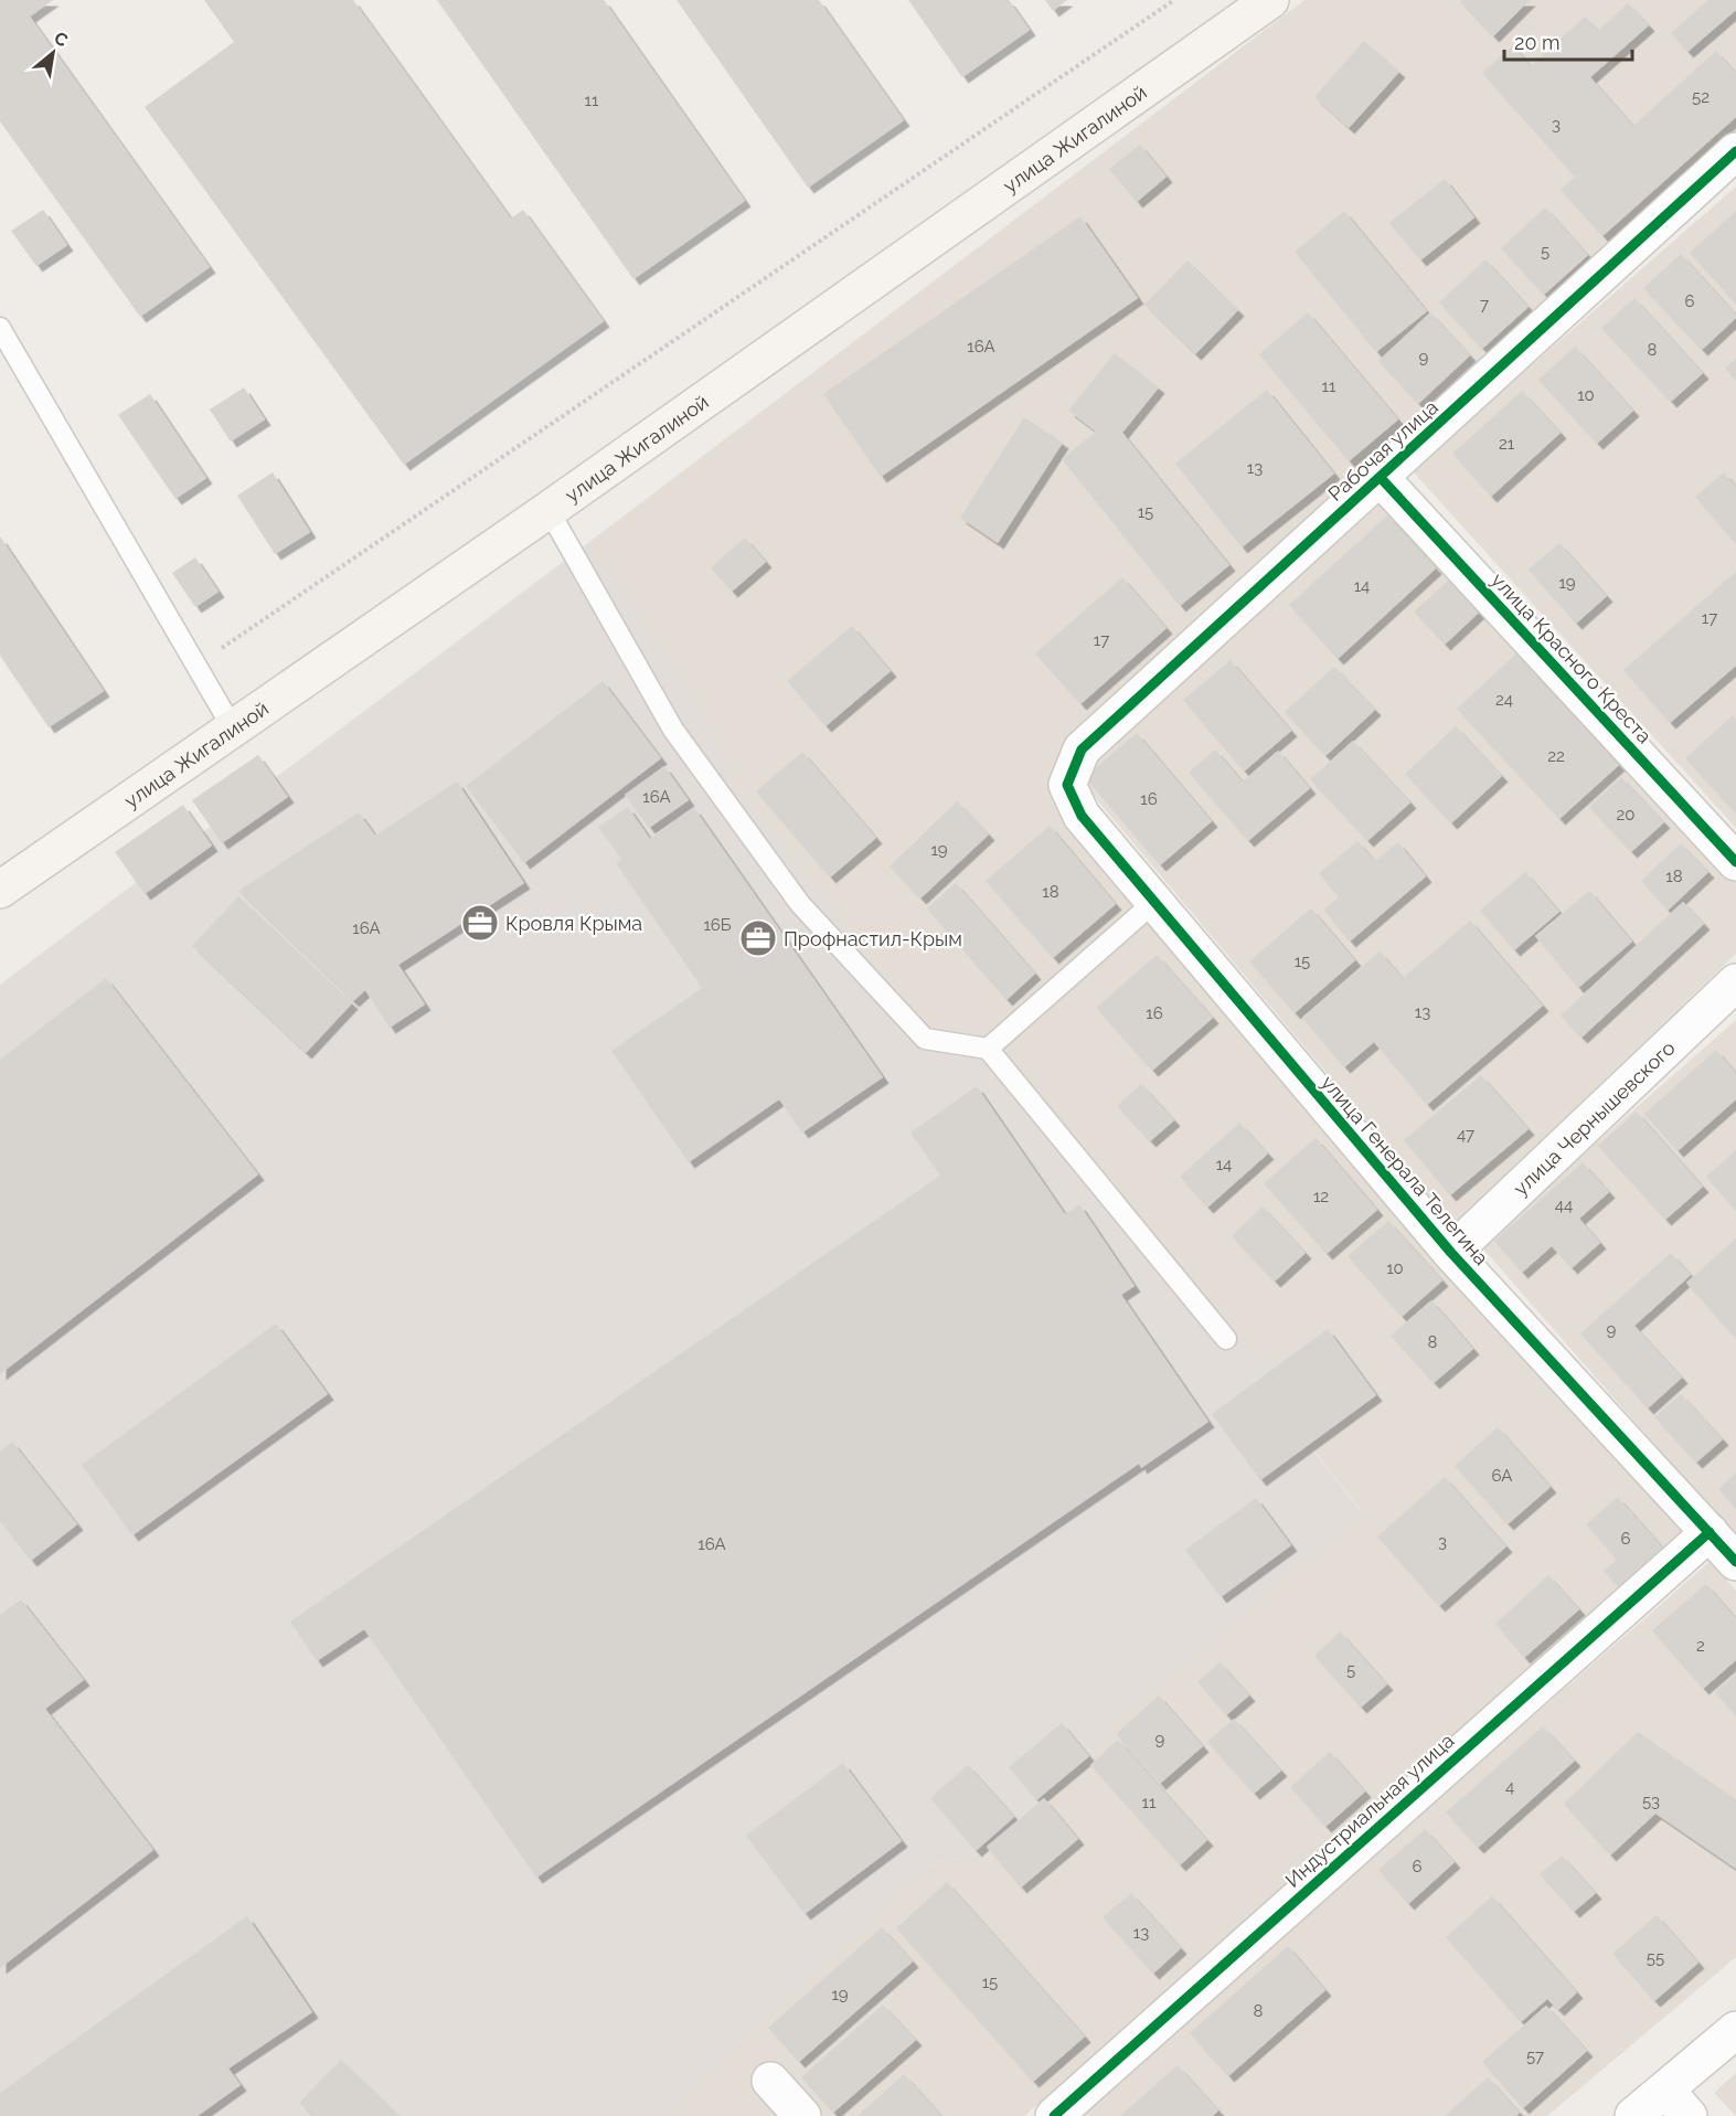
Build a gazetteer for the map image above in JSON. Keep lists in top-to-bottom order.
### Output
{
  "streets": {
    "main road": ["улица Жигалиной"],
    "street": [
      "Рабочая улица",
      "улица Красного Креста",
      "улица Чернышевского",
      "улица Генерала Телегина",
      "Индустриальная улица"
    ]
  },
  "crossings": [
    ["Рабочая улица", "улица Красного Креста"],
    ["Рабочая улица", "улица Генерала Телегина"],
    ["улица Чернышевского", "улица Генерала Телегина"],
    ["улица Генерала Телегина", "Индустриальная улица"]
  ],
  "places": {
    "office": ["Кровля Крыма", "Профнастил-Крым"]
  },
  "house_numbers": [
    "52",
    "11",
    "3",
    "5",
    "6",
    "7",
    "16А",
    "8",
    "9",
    "11",
    "10",
    "21",
    "13",
    "15",
    "19",
    "14",
    "17",
    "17",
    "24",
    "22",
    "16А",
    "16",
    "20",
    "19",
    "18",
    "18",
    "16Б",
    "16А",
    "15",
    "13",
    "16",
    "47",
    "14",
    "12",
    "44",
    "10",
    "9",
    "8",
    "6А",
    "6",
    "3",
    "16А",
    "2",
    "5",
    "9",
    "4",
    "53",
    "11",
    "6",
    "13",
    "55",
    "15",
    "19",
    "8",
    "57"
  ],
  "scale_bar": "20 m",
  "north": "top right"
}
